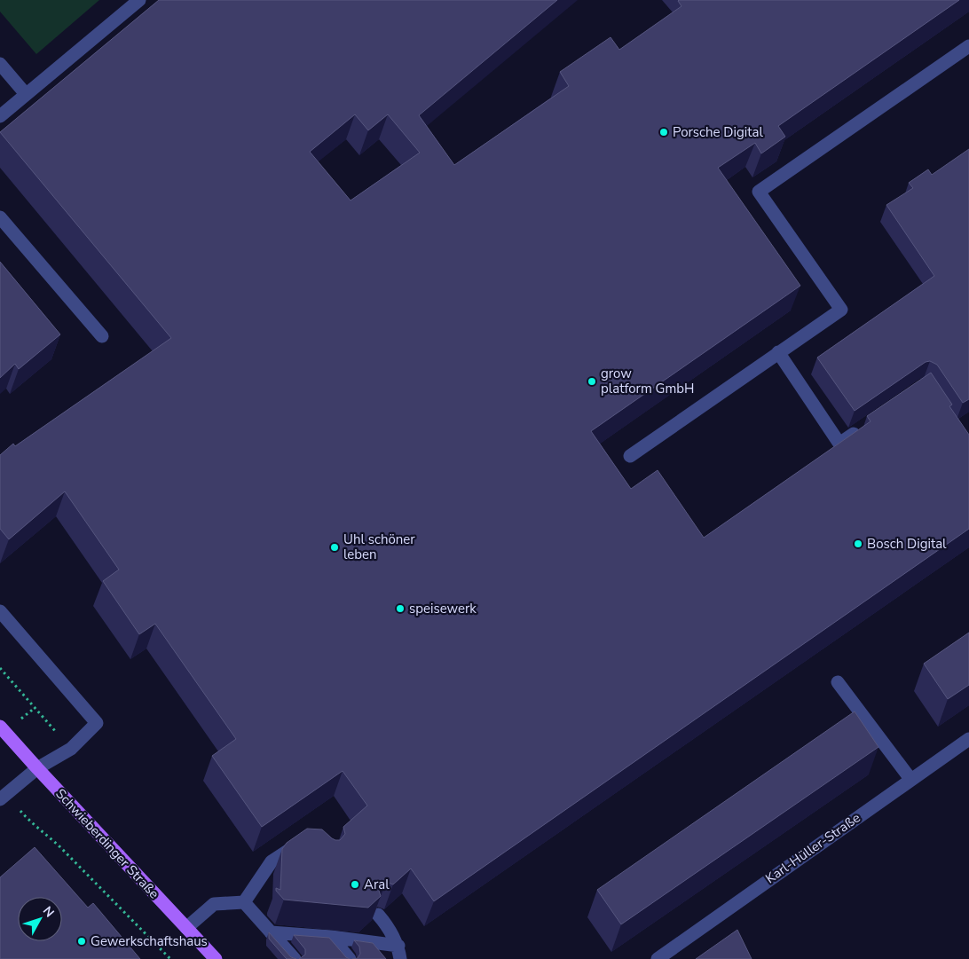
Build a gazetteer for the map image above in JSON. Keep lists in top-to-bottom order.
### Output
{
  "streets": {
    "main road": ["Schwieberdinger Straße"],
    "street": ["Karl-Hüller-Straße"]
  },
  "places": [
    "Porsche Digital",
    "grow platform GmbH",
    "Bosch Digital",
    "Uhl schöner leben",
    "speisewerk",
    "Aral",
    "Gewerkschaftshaus"
  ],
  "north": "top right"
}
